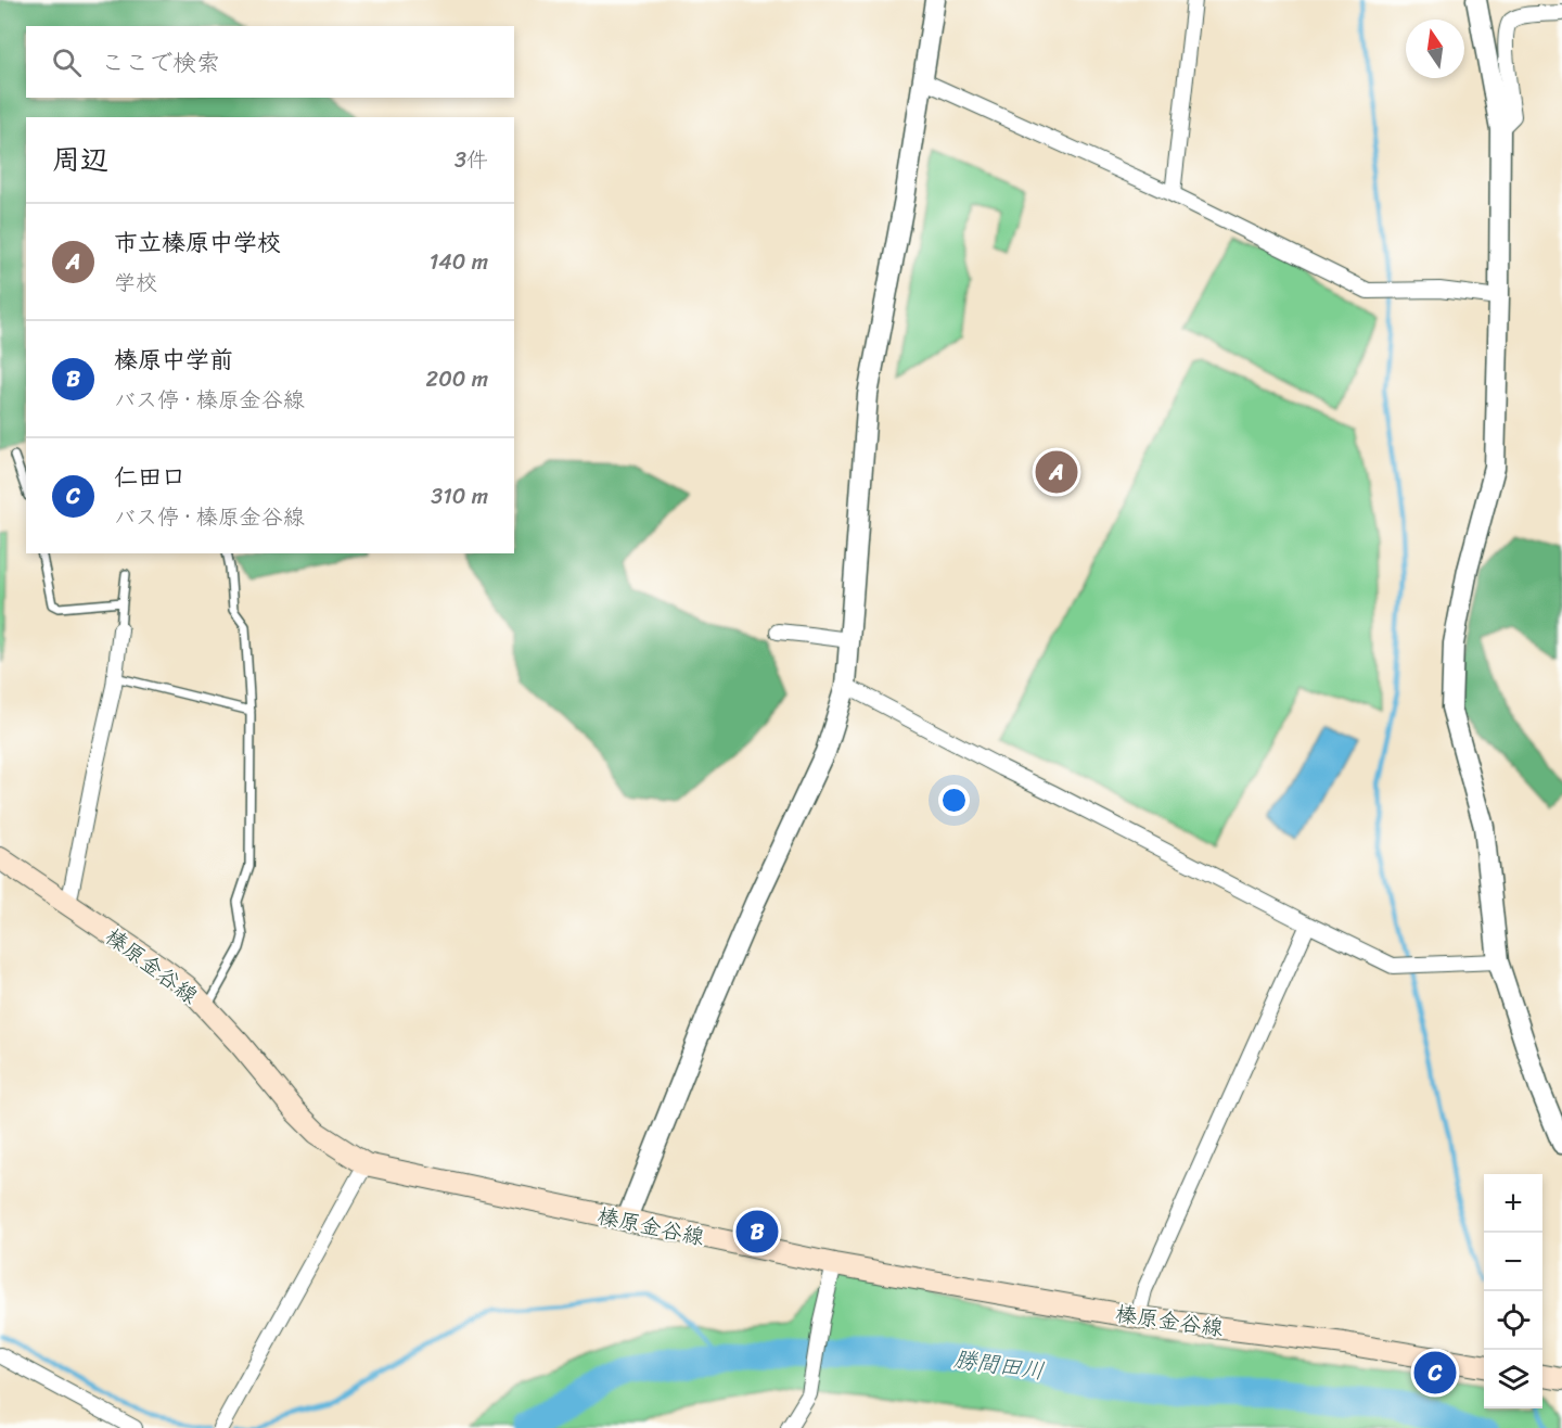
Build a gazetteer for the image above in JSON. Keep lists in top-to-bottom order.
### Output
{
  "streets": {
    "main road": ["榛原金谷線"]
  },
  "water": ["勝間田川"],
  "north": "top",
  "page": {
    "search": "ここで検索",
    "heading": ["周辺", "3件"],
    "list": [
      {
        "mark": "A",
        "name": "市立榛原中学校",
        "note": "学校",
        "value": "140 m"
      },
      {
        "mark": "B",
        "name": "榛原中学前",
        "note": "バス停 · 榛原金谷線",
        "value": "200 m"
      },
      {
        "mark": "C",
        "name": "仁田口",
        "note": "バス停 · 榛原金谷線",
        "value": "310 m"
      }
    ],
    "pins": ["A", "B", "C"],
    "map_buttons": ["+", "−"]
  }
}
